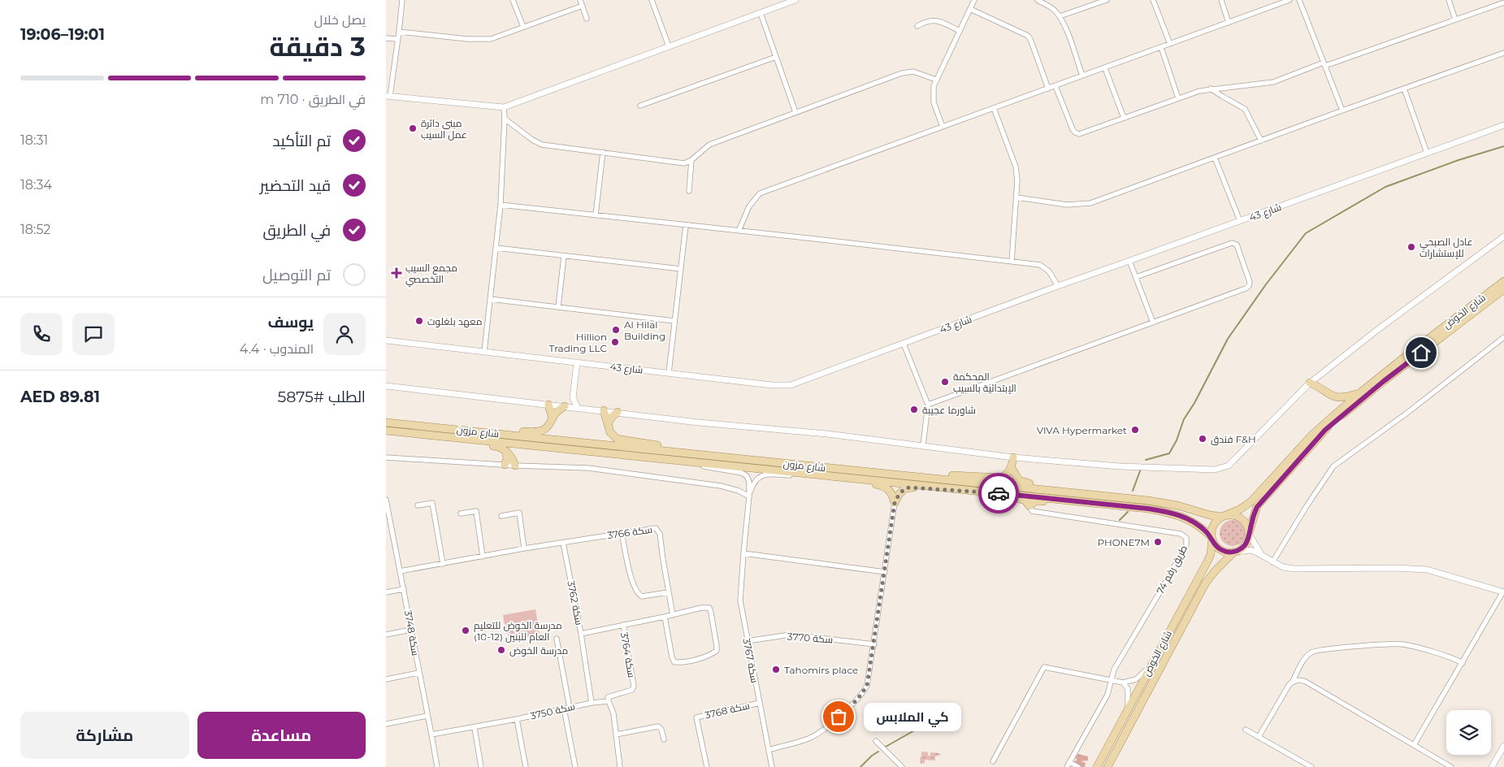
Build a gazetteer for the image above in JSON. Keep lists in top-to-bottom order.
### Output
{
  "streets": {
    "main road": ["شارع الخوض", "شارع مزون"],
    "street": [
      "شارع 43",
      "سكة 3766",
      "طريق رقم 74",
      "سكة 3762",
      "سكة 3748",
      "سكة 3770",
      "سكة 3764",
      "سكة 3767",
      "سكة 3768",
      "سكة 3750"
    ]
  },
  "crossings": [
    ["شارع الخوض", "شارع مزون"],
    ["سكة 3766", "سكة 3762"],
    ["سكة 3766", "سكة 3764"],
    ["سكة 3762", "سكة 3764"],
    ["سكة 3762", "سكة 3750"],
    ["سكة 3748", "سكة 3750"],
    ["سكة 3770", "سكة 3767"],
    ["سكة 3764", "سكة 3750"],
    ["سكة 3767", "سكة 3768"]
  ],
  "places": {
    "other": [
      "مبنى دائرة عمل السيب",
      "عادل الصبحي للإستشارات",
      "معهد بلغلوت",
      "Al Hilal Building",
      "Hillion Trading LLC",
      "المحكمة الإبتدائية بالسيب",
      "شاورما عجيبة",
      "VIVA Hypermarket",
      "فندق F&H",
      "PHONE7M",
      "مدرسة الخوض للتعليم العام للبنين (12-10)",
      "مدرسة الخوض",
      "Tahomirs place",
      "كي الملابس"
    ],
    "health": ["مجمع السيب التخصصي"]
  },
  "page": {
    "heading": ["3 دقيقة", "يصل خلال", "19:01–19:06"],
    "panel": [
      "يوسف",
      "المندوب · 4.4",
      "الطلب #5875",
      "AED 89.81"
    ],
    "bar": "في الطريق · 710 m",
    "list": [
      ["تم التأكيد", "18:31"],
      ["قيد التحضير", "18:34"],
      ["في الطريق", "18:52"],
      "تم التوصيل"
    ],
    "bubble": "كي الملابس",
    "buttons": ["مساعدة", "مشاركة"]
  }
}
